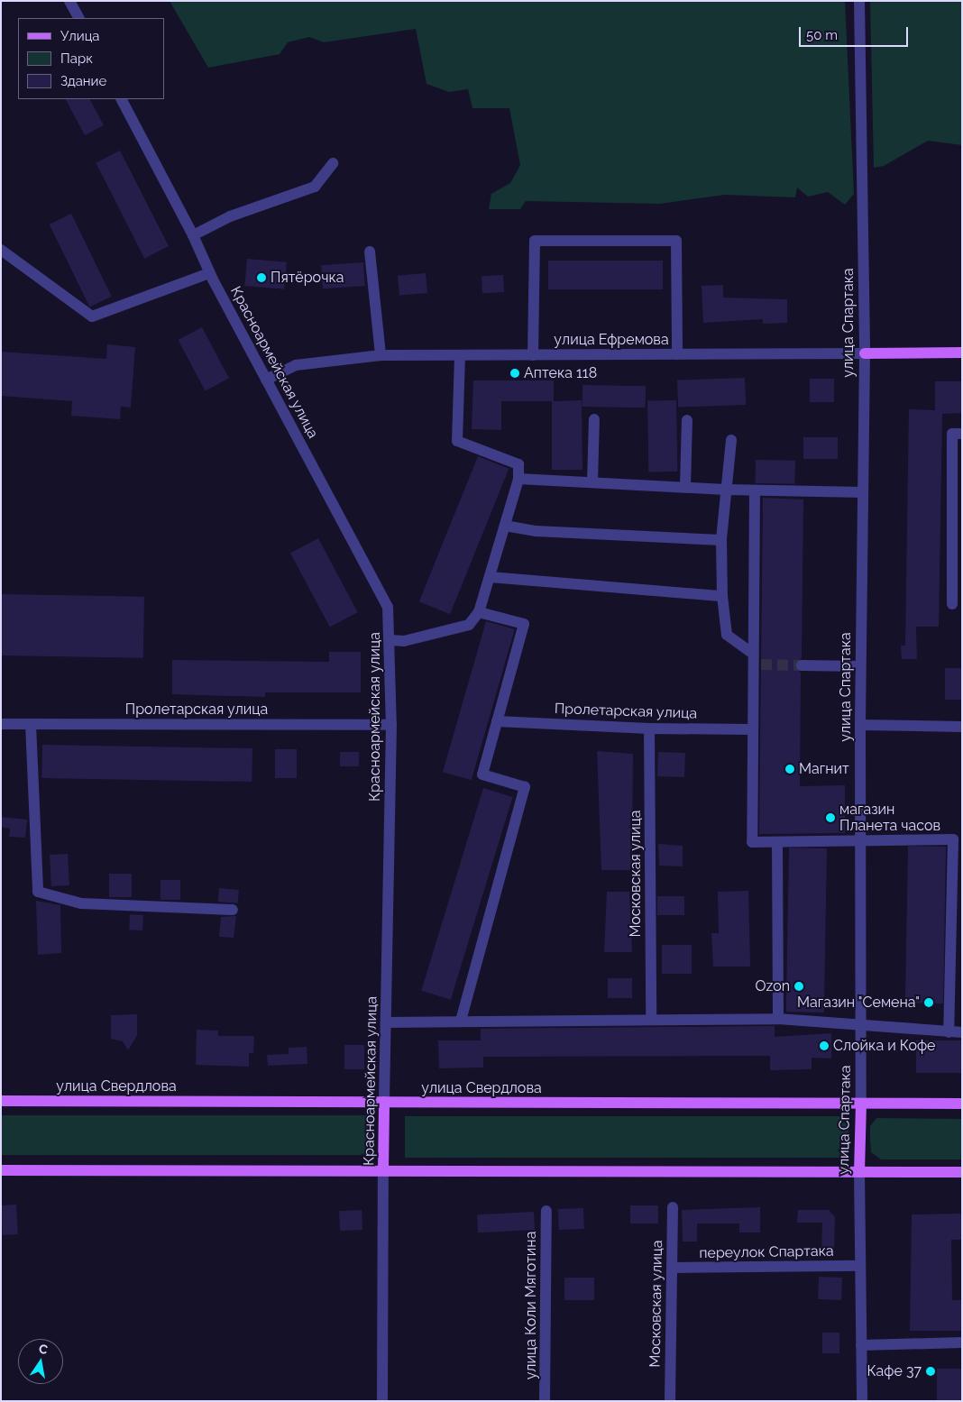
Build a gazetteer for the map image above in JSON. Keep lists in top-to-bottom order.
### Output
{
  "streets": {
    "main road": [
      "улица Спартака",
      "улица Ефремова",
      "Красноармейская улица",
      "улица Свердлова"
    ],
    "street": [
      "Пролетарская улица",
      "Московская улица",
      "переулок Спартака",
      "улица Коли Мяготина"
    ]
  },
  "crossings": [
    ["улица Спартака", "улица Ефремова"],
    ["улица Спартака", "улица Свердлова"],
    ["улица Спартака", "переулок Спартака"],
    ["улица Ефремова", "Красноармейская улица"],
    ["Красноармейская улица", "Пролетарская улица"],
    ["Красноармейская улица", "улица Свердлова"],
    ["Пролетарская улица", "Московская улица"],
    ["Московская улица", "переулок Спартака"]
  ],
  "places": [
    "Пятёрочка",
    "Аптека 118",
    "Магнит",
    "магазин Планета часов",
    "Ozon",
    "Магазин \"Семена\"",
    "Слойка и Кофе",
    "Кафе 37"
  ],
  "legend": ["Улица", "Парк", "Здание"],
  "scale_bar": "50 m",
  "north": "top"
}
